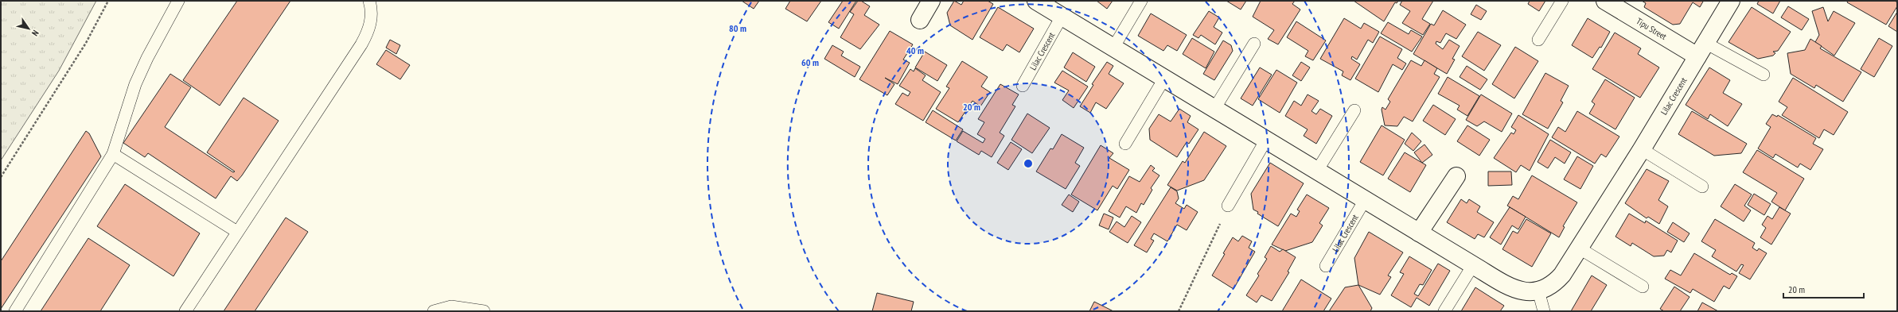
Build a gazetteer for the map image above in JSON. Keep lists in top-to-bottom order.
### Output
{
  "streets": {
    "street": ["Tipu Street", "Lilac Crescent"]
  },
  "crossings": [
    ["Tipu Street", "Lilac Crescent"]
  ],
  "scale_bar": "20 m",
  "north": "bottom right",
  "rings": [
    "80 m",
    "40 m",
    "60 m",
    "20 m"
  ]
}
